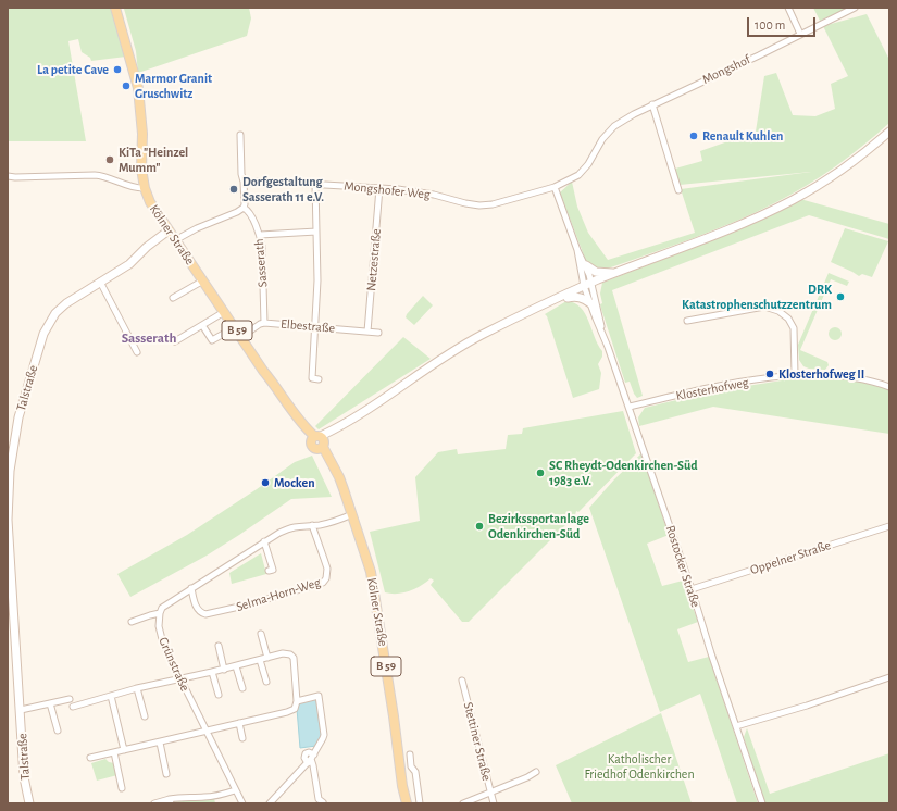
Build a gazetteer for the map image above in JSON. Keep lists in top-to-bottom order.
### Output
{
  "streets": {
    "main road": ["Kölner Straße", "B 59", "Talstraße"],
    "street": [
      "Mongshof",
      "Mongshofer Weg",
      "Netzestraße",
      "Sasserath",
      "Elbestraße",
      "Klosterhofweg",
      "Oppelner Straße",
      "Rostocker Straße",
      "Selma-Horn-Weg",
      "Grünstraße",
      "Stettiner Straße"
    ]
  },
  "crossings": [
    ["Mongshof", "Mongshofer Weg"],
    ["Mongshofer Weg", "Netzestraße"],
    ["Kölner Straße", "Elbestraße"],
    ["Kölner Straße", "Talstraße"],
    ["Netzestraße", "Elbestraße"],
    ["Sasserath", "Elbestraße"],
    ["Klosterhofweg", "Rostocker Straße"],
    ["Oppelner Straße", "Rostocker Straße"]
  ],
  "districts": ["Sasserath"],
  "parks": ["Katholischer Friedhof Odenkirchen"],
  "places": [
    "La petite Cave",
    "Marmor Granit Gruschwitz",
    "Renault Kuhlen",
    "KiTa \"Heinzel Mumm\"",
    "Dorfgestaltung Sasserath 11 e.V.",
    "DRK Katastrophenschutzzentrum",
    "Klosterhofweg II",
    "SC Rheydt-Odenkirchen-Süd 1983 e.V.",
    "Mocken",
    "Bezirkssportanlage Odenkirchen-Süd"
  ],
  "scale_bar": "100 m"
}
